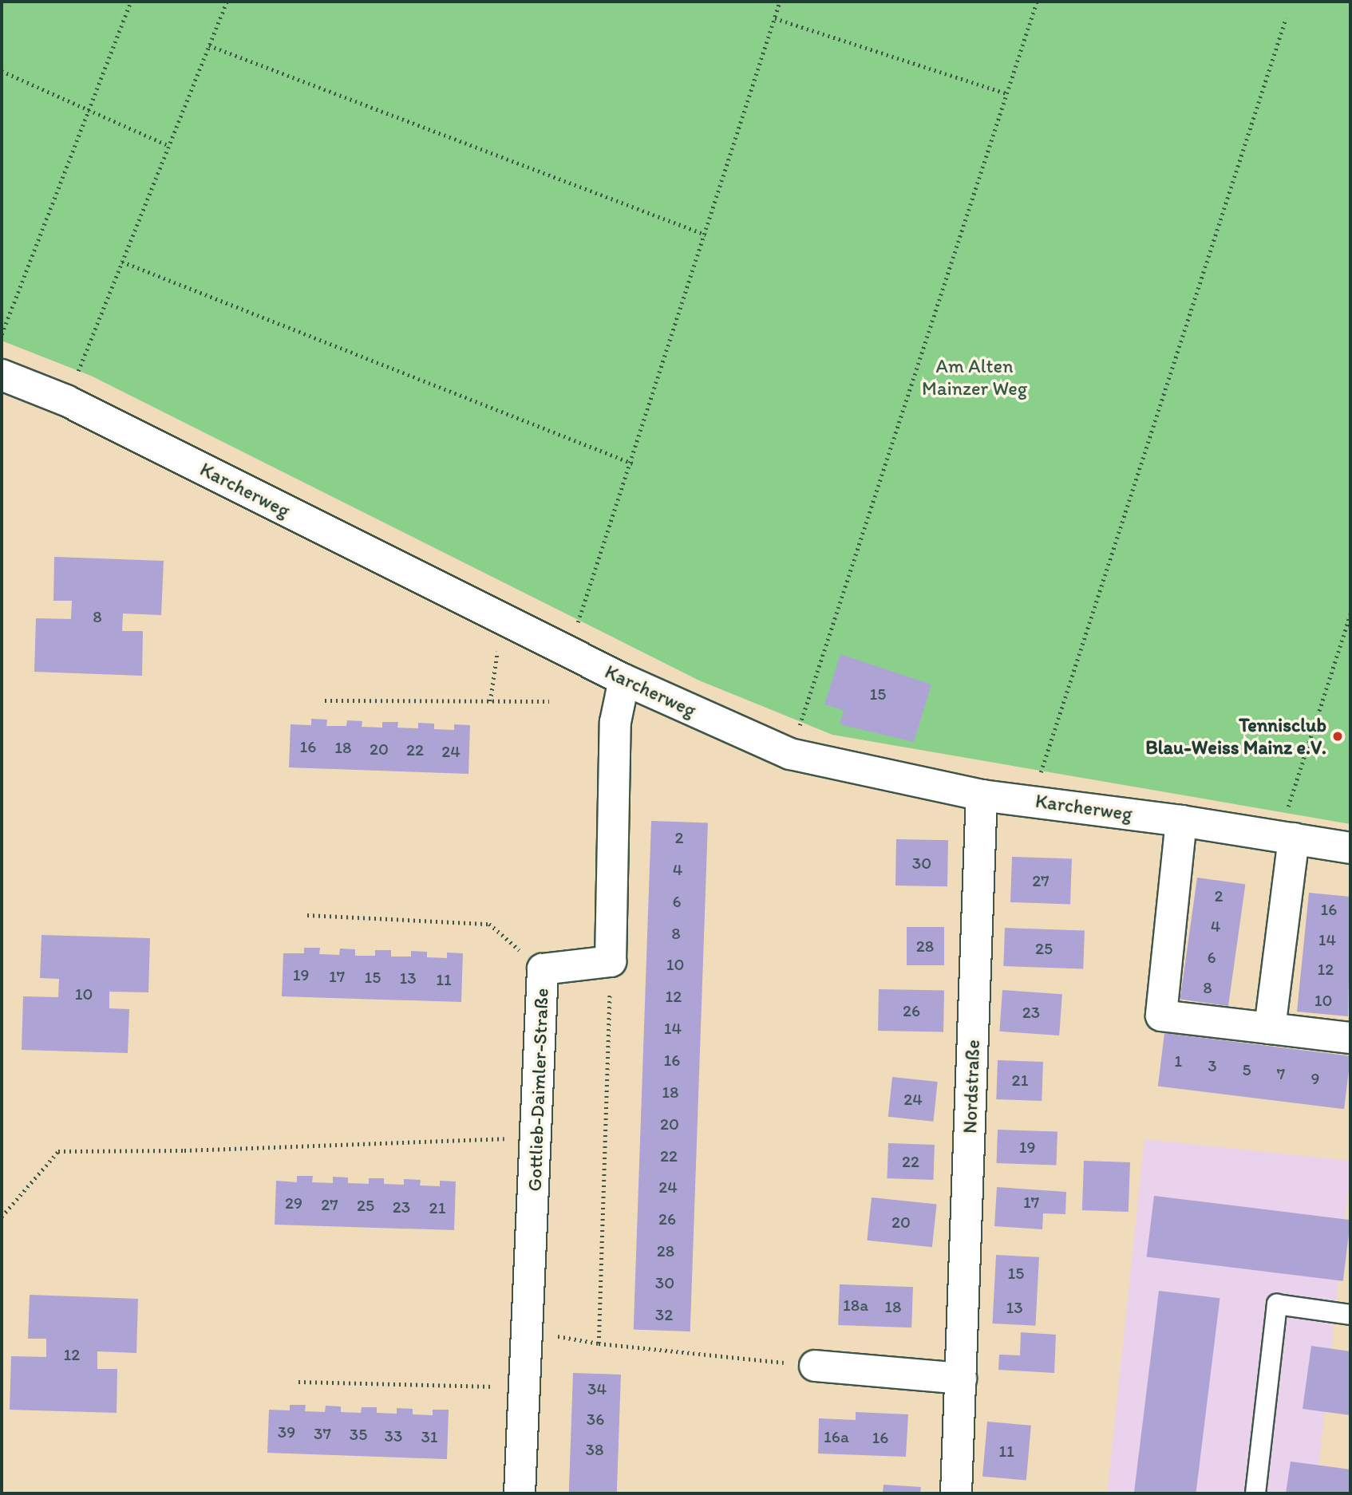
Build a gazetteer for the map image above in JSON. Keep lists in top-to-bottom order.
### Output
{
  "streets": {
    "street": ["Karcherweg", "Nordstraße", "Gottlieb-Daimler-Straße"]
  },
  "crossings": [
    ["Karcherweg", "Nordstraße"]
  ],
  "parks": ["Am Alten Mainzer Weg"],
  "places": ["Tennisclub Blau-Weiss Mainz e.V."],
  "house_numbers": [
    "8",
    "15",
    "16",
    "18",
    "20",
    "22",
    "24",
    "2",
    "30",
    "4",
    "27",
    "2",
    "6",
    "16",
    "4",
    "8",
    "14",
    "28",
    "25",
    "6",
    "10",
    "12",
    "19",
    "17",
    "15",
    "13",
    "11",
    "8",
    "10",
    "12",
    "10",
    "26",
    "23",
    "14",
    "16",
    "1",
    "3",
    "5",
    "7",
    "9",
    "21",
    "18",
    "24",
    "20",
    "19",
    "22",
    "22",
    "24",
    "17",
    "29",
    "27",
    "25",
    "23",
    "21",
    "26",
    "20",
    "28",
    "15",
    "30",
    "18a",
    "18",
    "13",
    "32",
    "12",
    "34",
    "36",
    "39",
    "37",
    "35",
    "33",
    "31",
    "16a",
    "16",
    "38",
    "11"
  ]
}
